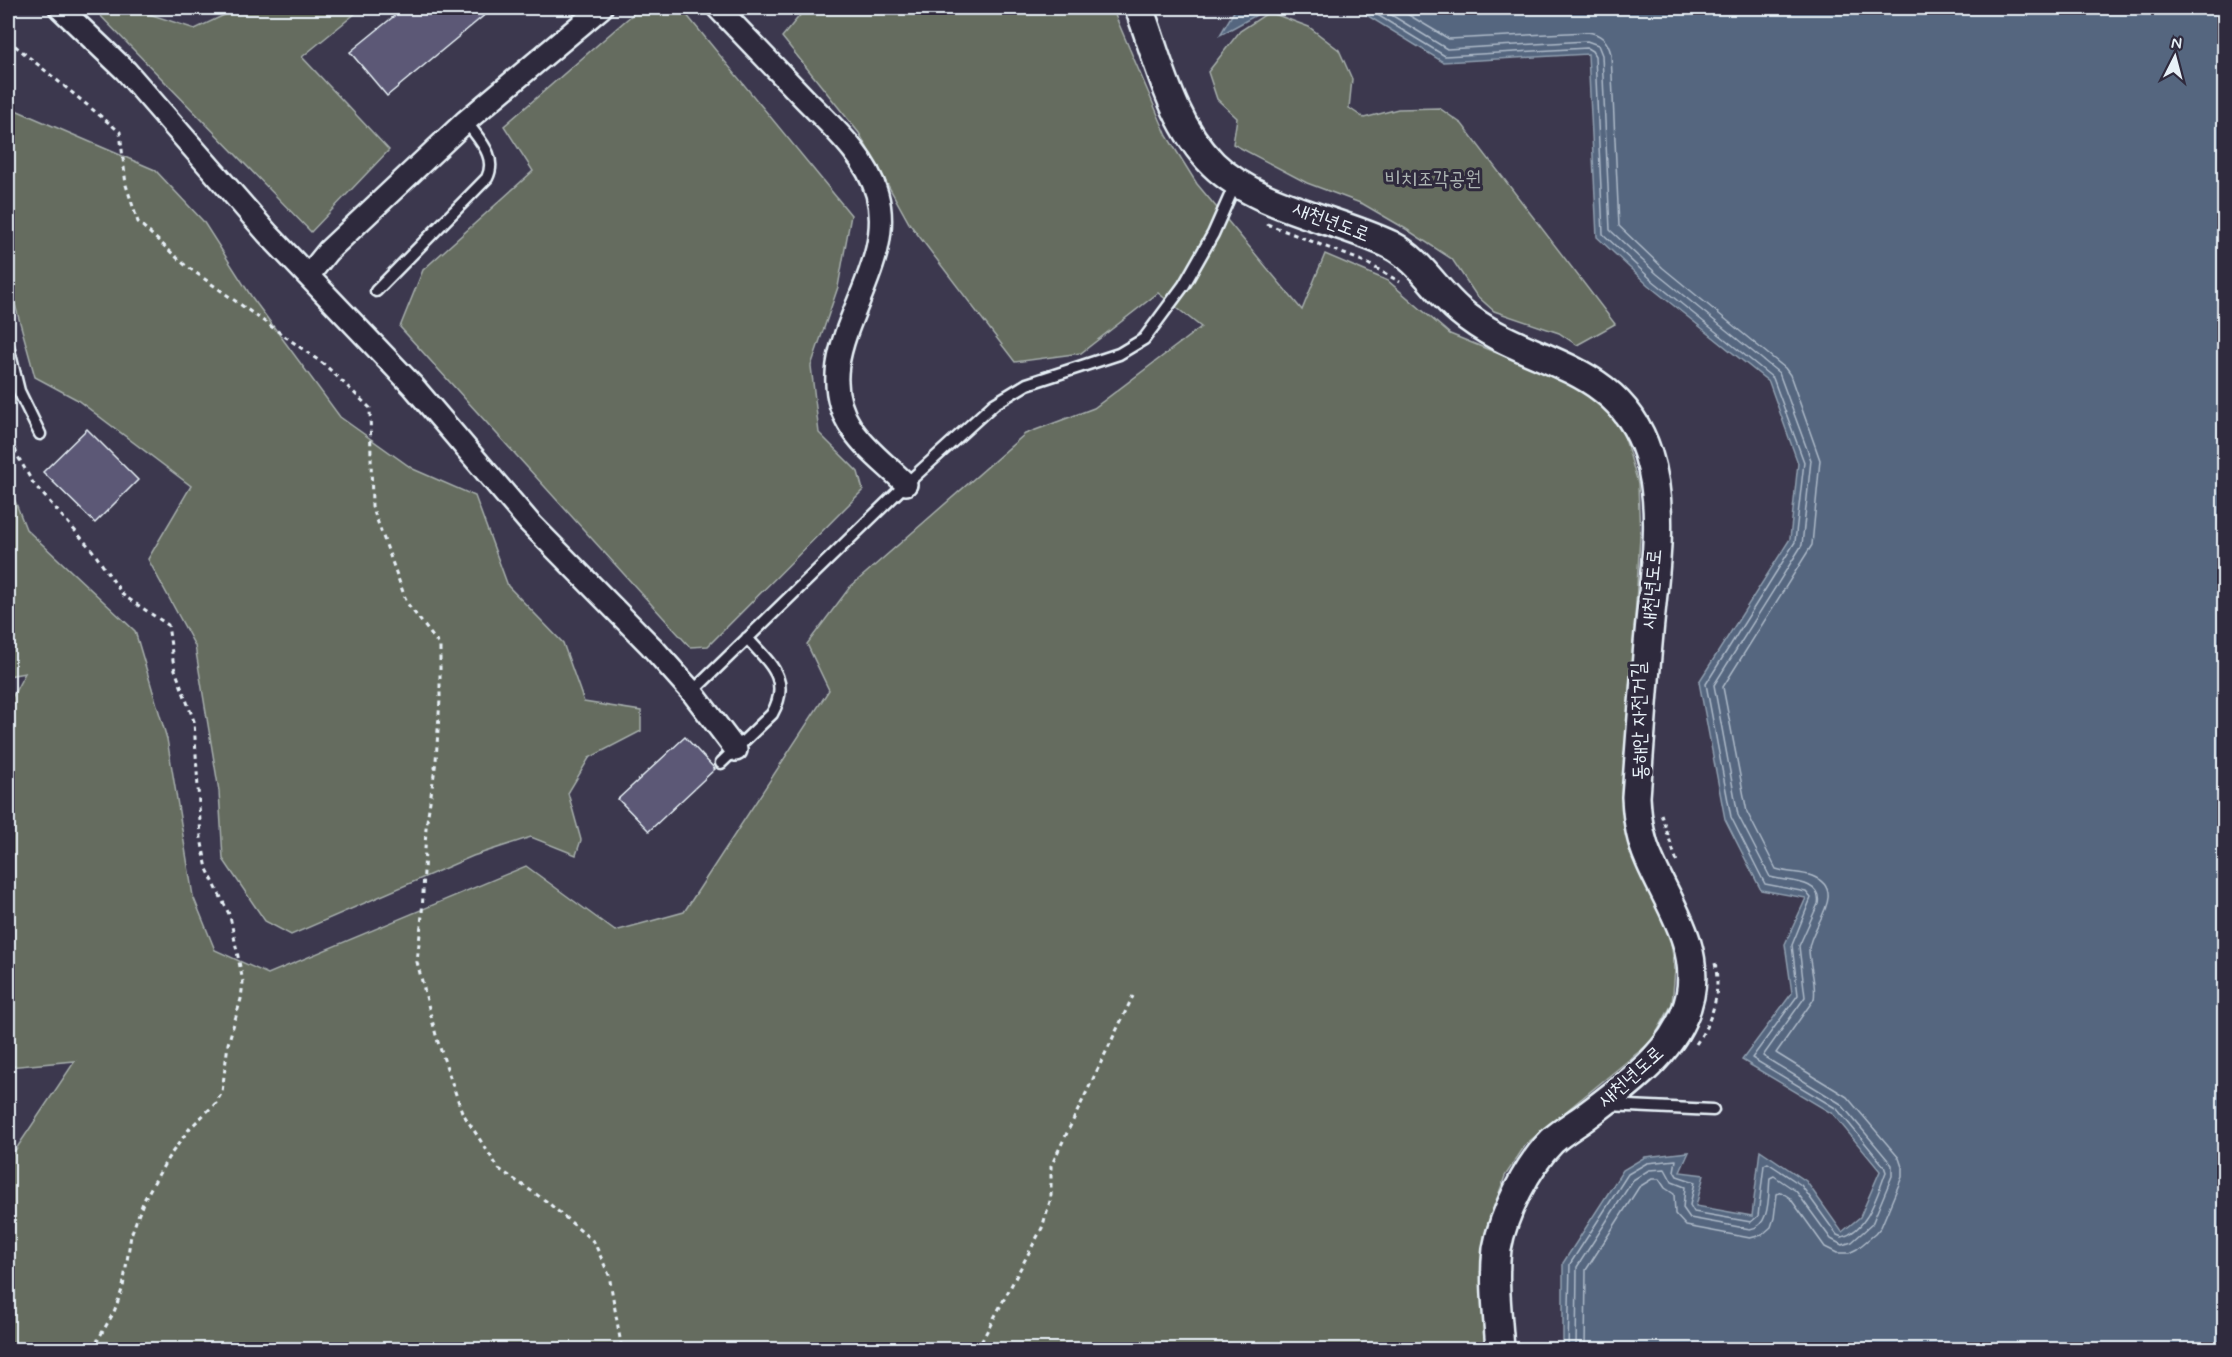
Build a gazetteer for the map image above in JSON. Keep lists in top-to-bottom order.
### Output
{
  "streets": {
    "street": ["새천년도로"]
  },
  "parks": ["비치조각공원"],
  "north": "top"
}
